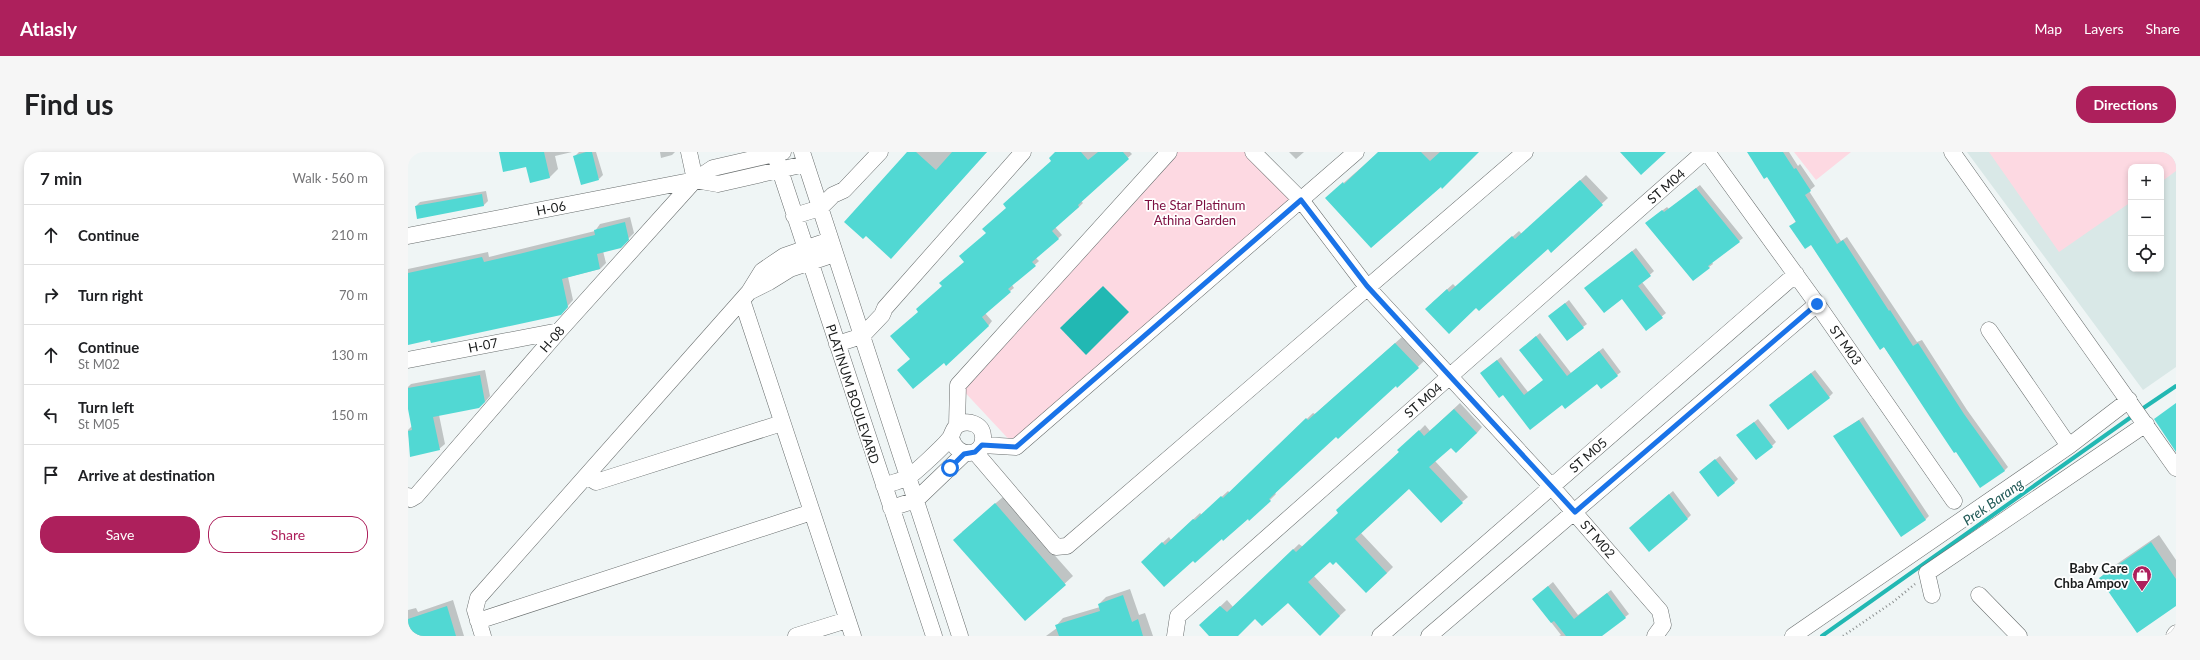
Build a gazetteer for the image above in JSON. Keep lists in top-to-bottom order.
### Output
{
  "streets": {
    "street": [
      "ST M04",
      "H-06",
      "H-08",
      "H-07",
      "ST M03",
      "PLATINUM BOULEVARD",
      "ST M05",
      "ST M02"
    ]
  },
  "crossings": [
    ["ST M04", "ST M02"],
    ["H-06", "H-08"],
    ["H-08", "H-07"],
    ["ST M03", "ST M05"],
    ["ST M05", "ST M02"]
  ],
  "water": ["Prek Barang"],
  "parks": ["The Star Platinum Athina Garden"],
  "places": {
    "shop": ["Baby Care Chba Ampov"]
  },
  "page": {
    "header": "Atlasly",
    "nav": ["Map", "Layers", "Share"],
    "buttons": [
      "Directions",
      ["Save", "Share"]
    ],
    "title": "Find us",
    "heading": ["7 min", "Walk · 560 m"],
    "map_buttons": ["+", "−"],
    "list": [
      ["Continue", "210 m"],
      ["Turn right", "70 m"],
      ["Continue", "St M02", "130 m"],
      ["Turn left", "St M05", "150 m"],
      "Arrive at destination"
    ]
  }
}
